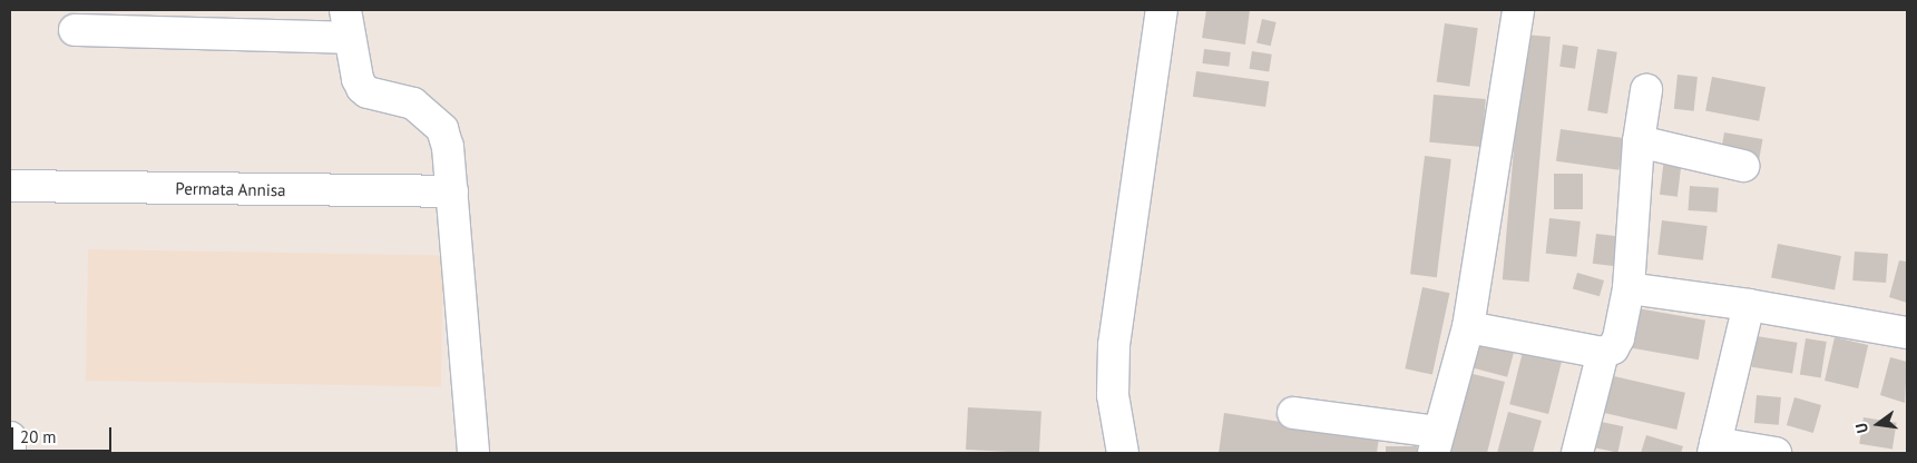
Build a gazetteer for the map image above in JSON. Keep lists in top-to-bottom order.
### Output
{
  "streets": {
    "street": ["Permata Annisa"]
  },
  "scale_bar": "20 m",
  "north": "left"
}
